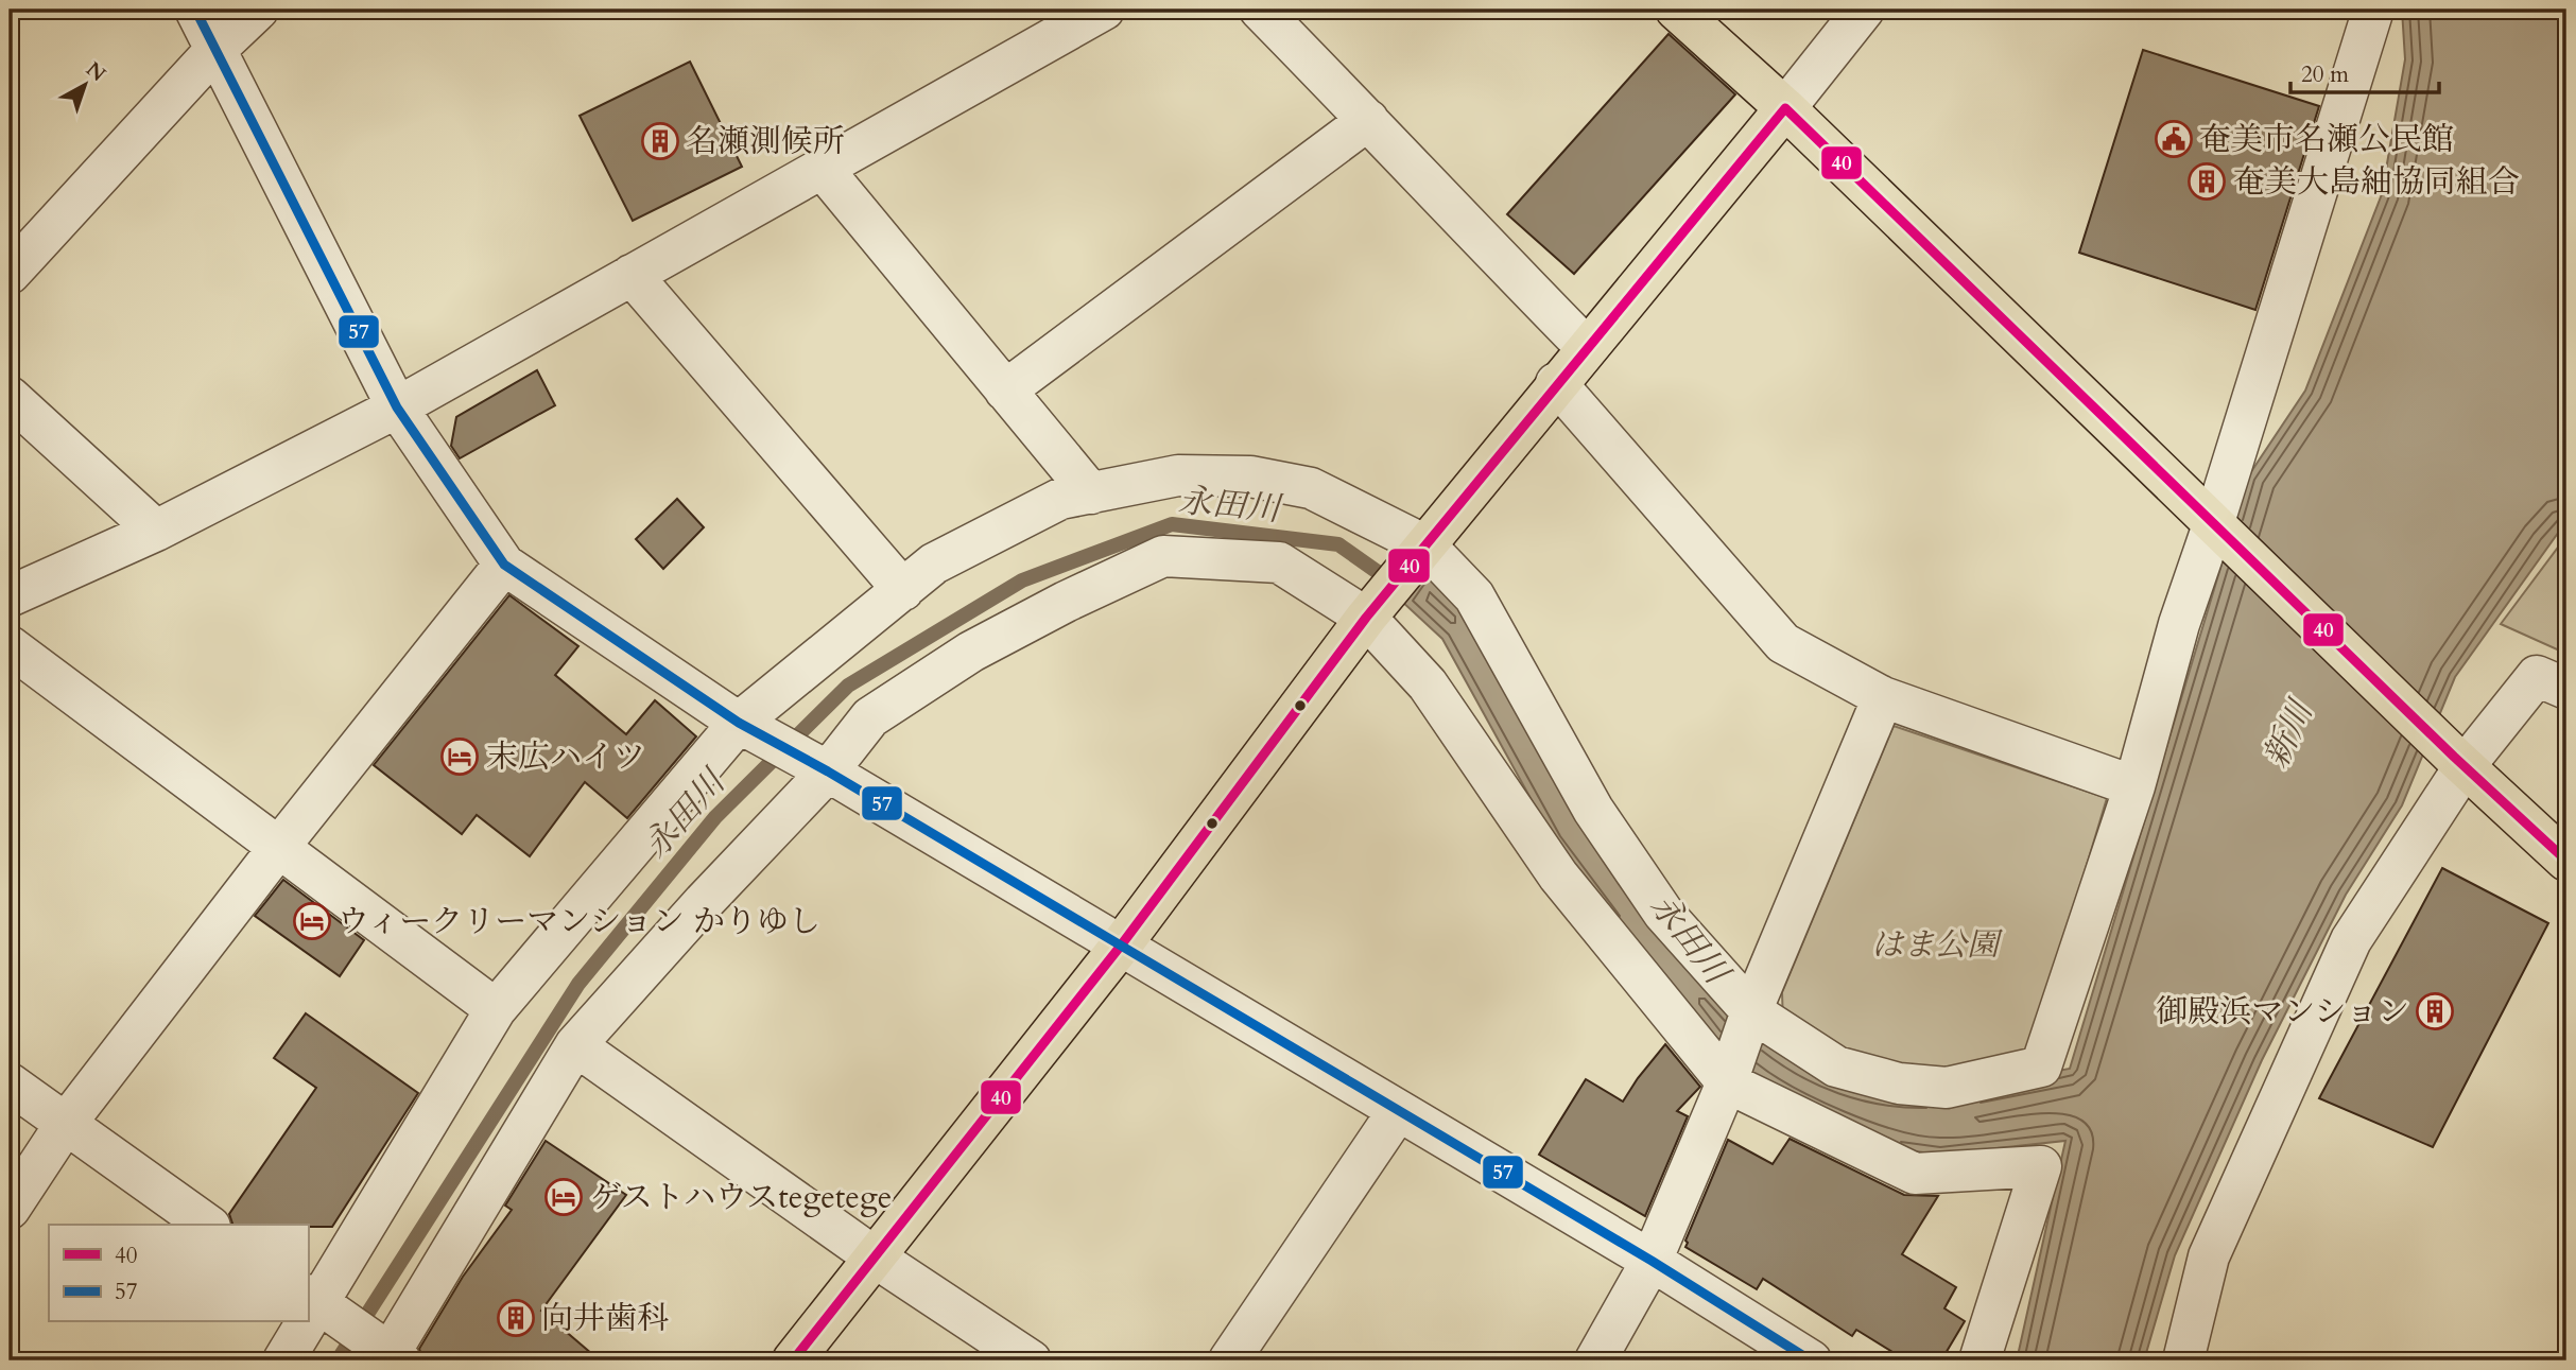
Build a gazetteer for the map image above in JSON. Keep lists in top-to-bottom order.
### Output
{
  "water": ["永田川", "新川"],
  "parks": ["はま公園"],
  "places": {
    "public building": ["奄美市名瀬公民館"],
    "building": [
      "名瀬測候所",
      "奄美大島紬協同組合",
      "御殿浜マンション",
      "向井歯科"
    ],
    "hotel": ["末広ハイツ", "ウィークリーマンション かりゆし", "ゲストハウスtegetege"]
  },
  "lines": ["transit line 57", "transit line 40"],
  "legend": ["40", "57"],
  "scale_bar": "20 m",
  "north": "top right"
}
